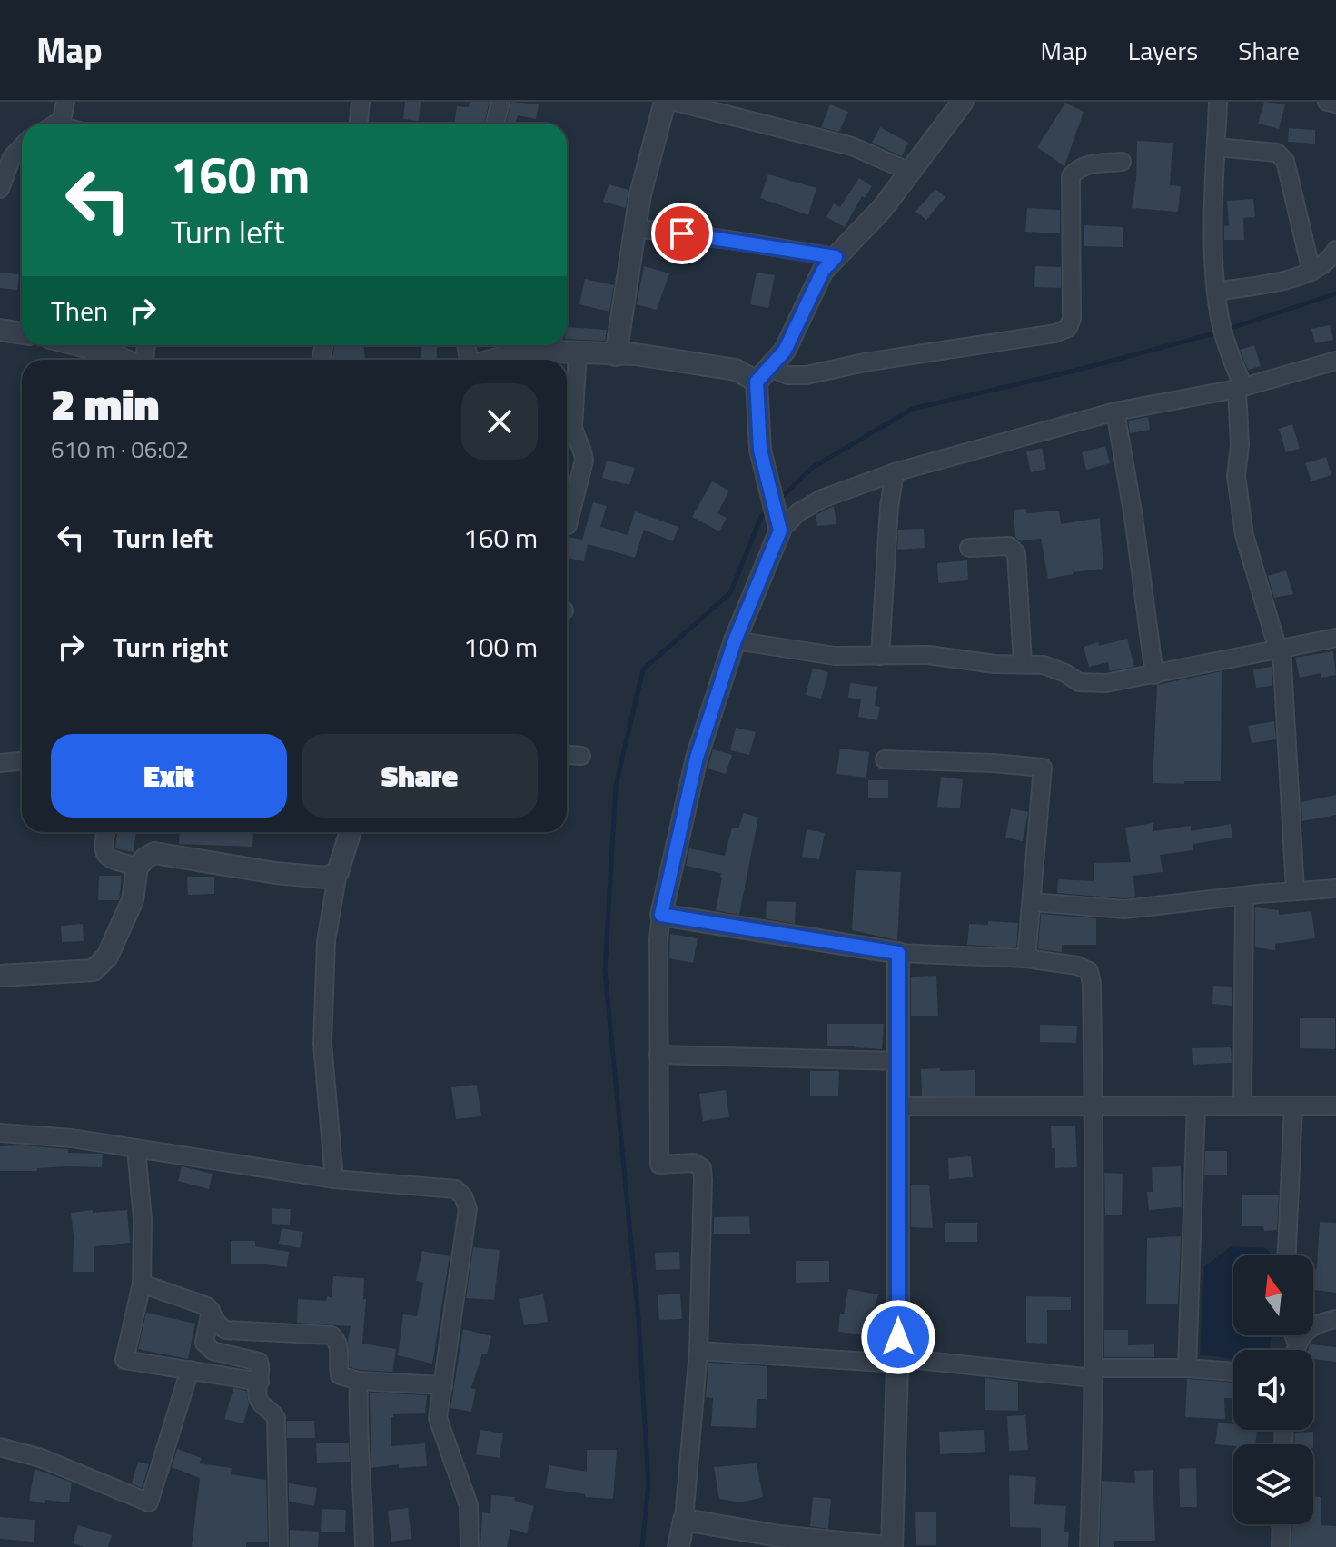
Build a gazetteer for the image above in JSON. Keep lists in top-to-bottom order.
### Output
{
  "north": "top",
  "page": {
    "header": "Map",
    "nav": ["Map", "Layers", "Share"],
    "turn": ["160 m", "Turn left"],
    "then": "Then",
    "heading": ["2 min", "610 m · 06:02"],
    "list": [
      {
        "name": "Turn left",
        "value": "160 m"
      },
      {
        "name": "Turn right",
        "value": "100 m"
      }
    ],
    "buttons": ["Exit", "Share"]
  }
}
